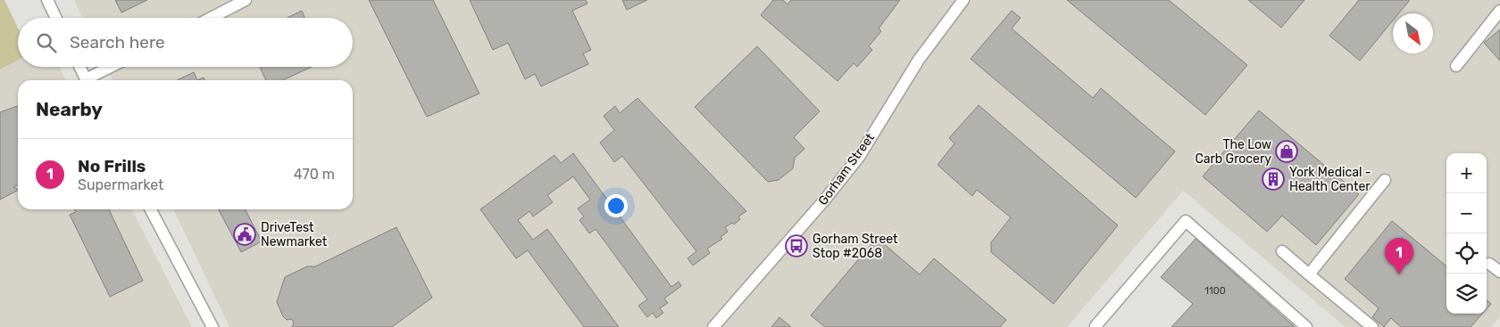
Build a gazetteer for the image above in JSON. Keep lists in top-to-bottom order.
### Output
{
  "streets": {
    "street": ["Gorham Street"]
  },
  "places": {
    "shop": ["The Low Carb Grocery"],
    "building": ["York Medical - Health Center"],
    "public building": ["DriveTest Newmarket"],
    "bus stop": ["Gorham Street Stop #2068"]
  },
  "house_numbers": ["1100"],
  "north": "bottom right",
  "page": {
    "search": "Search here",
    "heading": "Nearby",
    "list": [
      {
        "mark": "1",
        "name": "No Frills",
        "note": "Supermarket",
        "value": "470 m"
      }
    ],
    "map_buttons": ["+", "−"],
    "pins": "1"
  }
}
